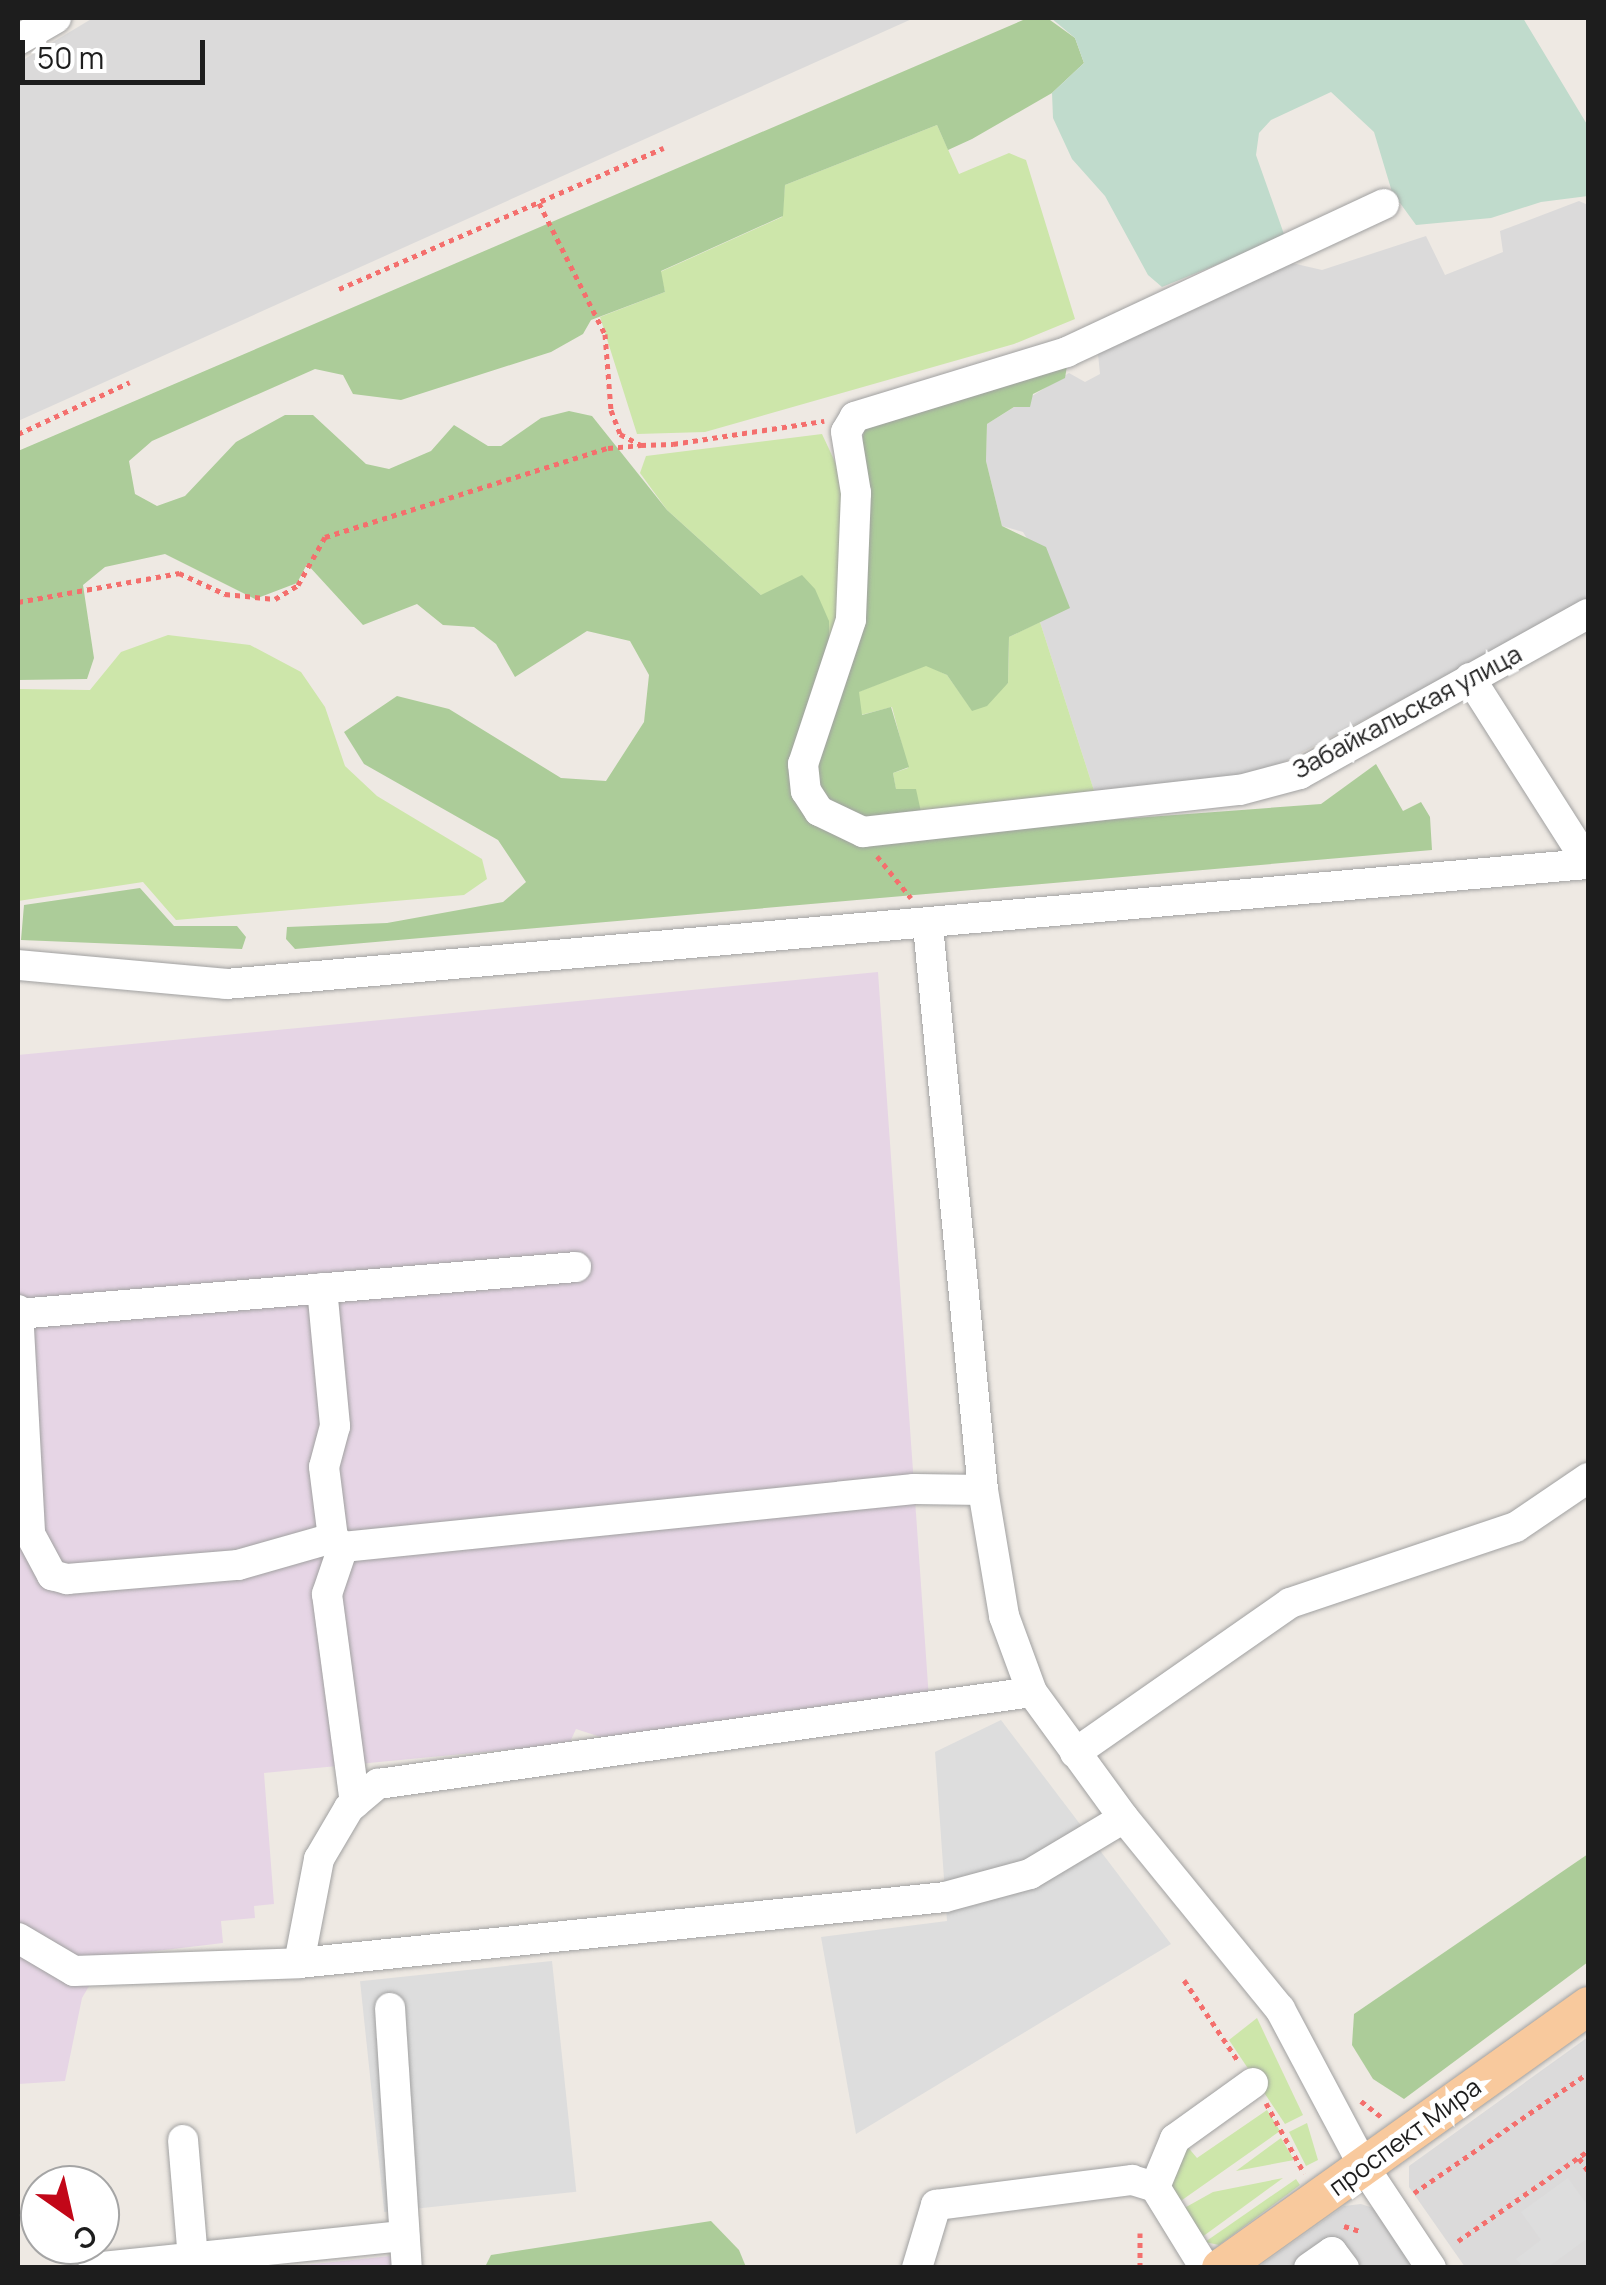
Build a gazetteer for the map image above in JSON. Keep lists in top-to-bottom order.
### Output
{
  "streets": {
    "main road": ["проспект Мира"],
    "street": ["Забайкальская улица"]
  },
  "scale_bar": "50 m",
  "north": "bottom right"
}
